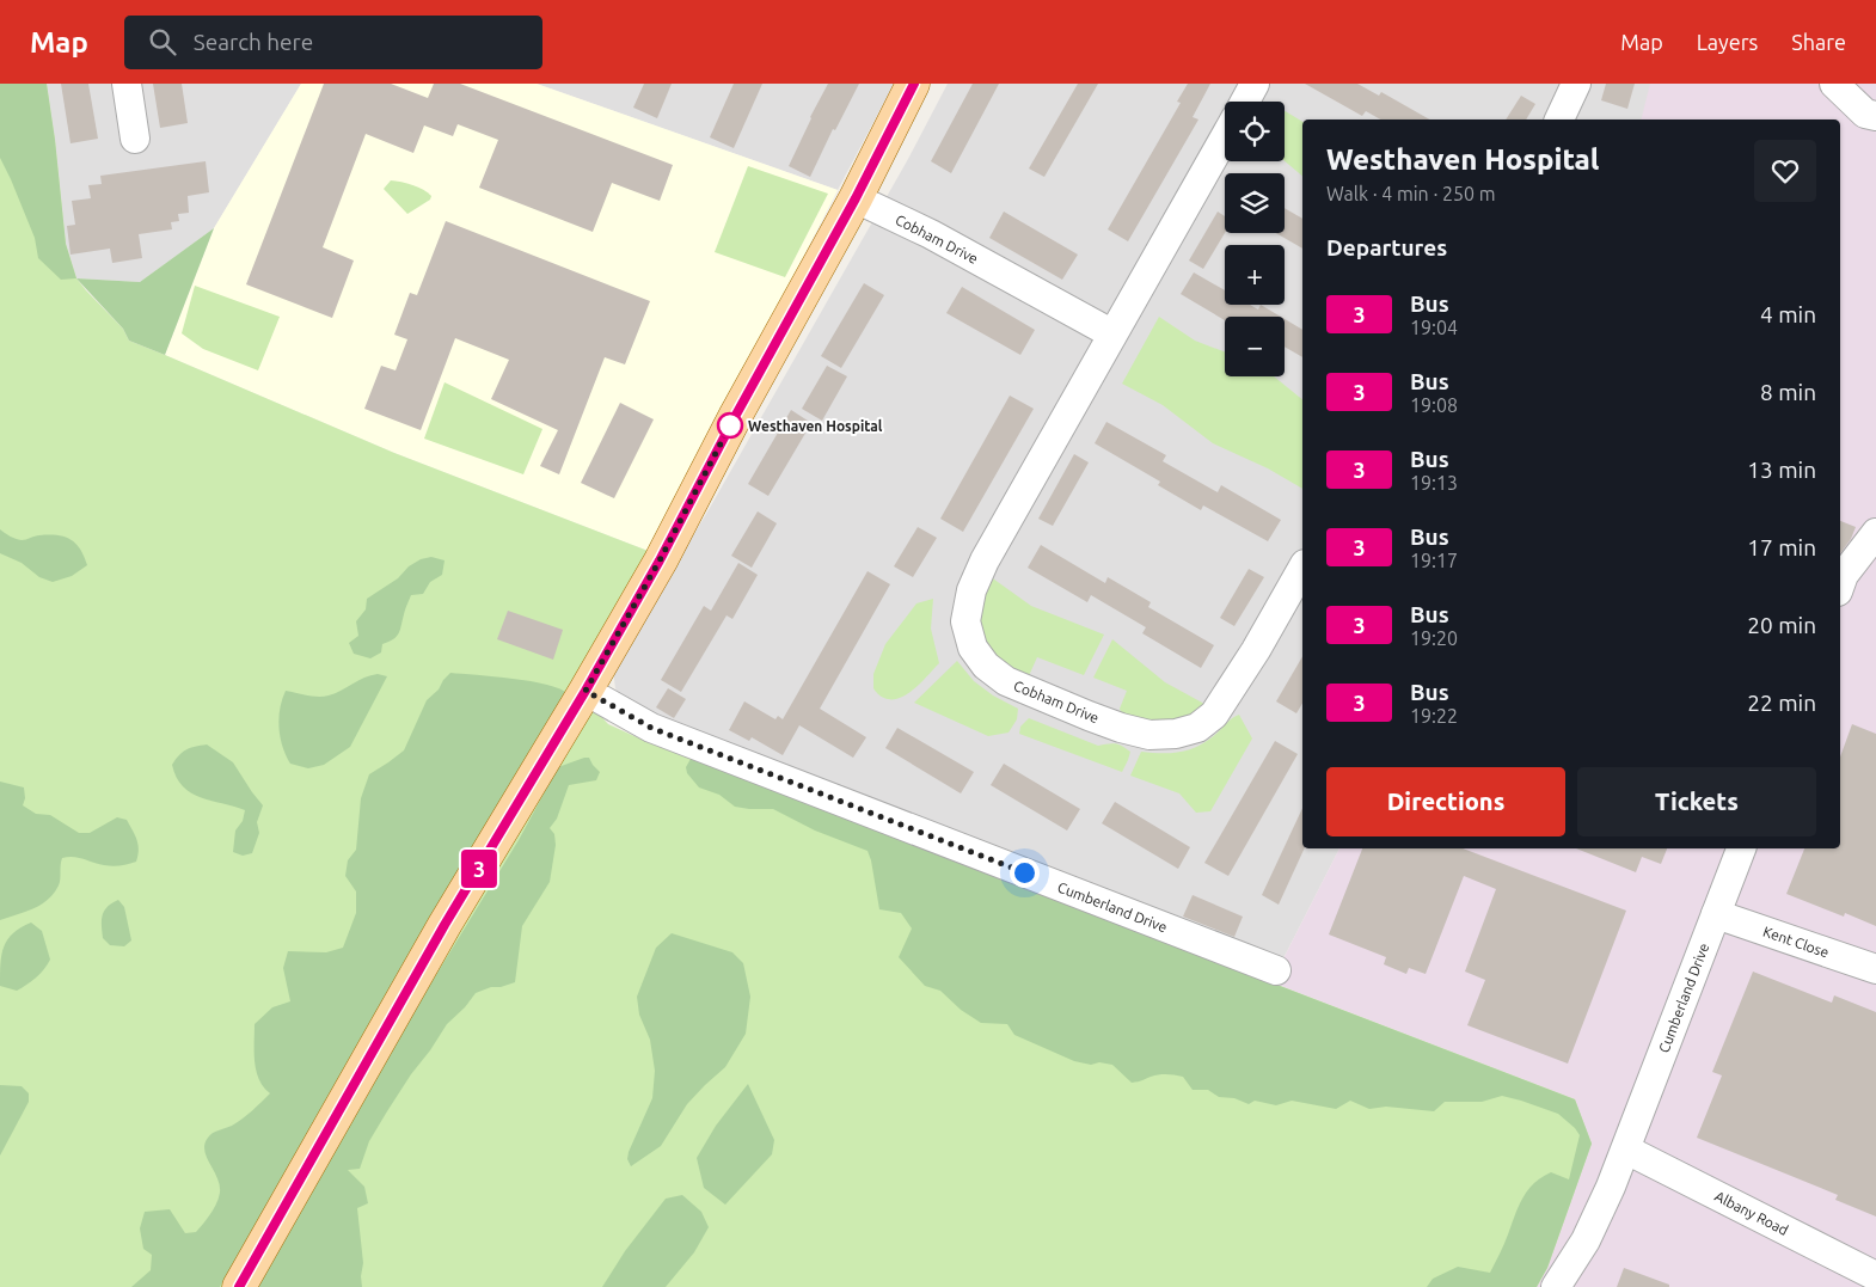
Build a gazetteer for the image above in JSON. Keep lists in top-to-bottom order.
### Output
{
  "streets": {
    "street": [
      "Cobham Drive",
      "Cumberland Drive",
      "Kent Close",
      "Albany Road"
    ]
  },
  "crossings": [
    ["Cumberland Drive", "Kent Close"],
    ["Cumberland Drive", "Albany Road"]
  ],
  "places": ["Westhaven Hospital"],
  "lines": ["bus line 3"],
  "page": {
    "header": "Map",
    "search": "Search here",
    "nav": ["Map", "Layers", "Share"],
    "on_map": "3",
    "map_buttons": ["+", "−"],
    "heading": [
      ["Westhaven Hospital", "Walk · 4 min · 250 m"],
      "Departures"
    ],
    "list": [
      {
        "mark": "3",
        "name": "Bus",
        "note": "19:04",
        "value": "4 min"
      },
      {
        "mark": "3",
        "name": "Bus",
        "note": "19:08",
        "value": "8 min"
      },
      {
        "mark": "3",
        "name": "Bus",
        "note": "19:13",
        "value": "13 min"
      },
      {
        "mark": "3",
        "name": "Bus",
        "note": "19:17",
        "value": "17 min"
      },
      {
        "mark": "3",
        "name": "Bus",
        "note": "19:20",
        "value": "20 min"
      },
      {
        "mark": "3",
        "name": "Bus",
        "note": "19:22",
        "value": "22 min"
      }
    ],
    "buttons": ["Directions", "Tickets"]
  }
}
